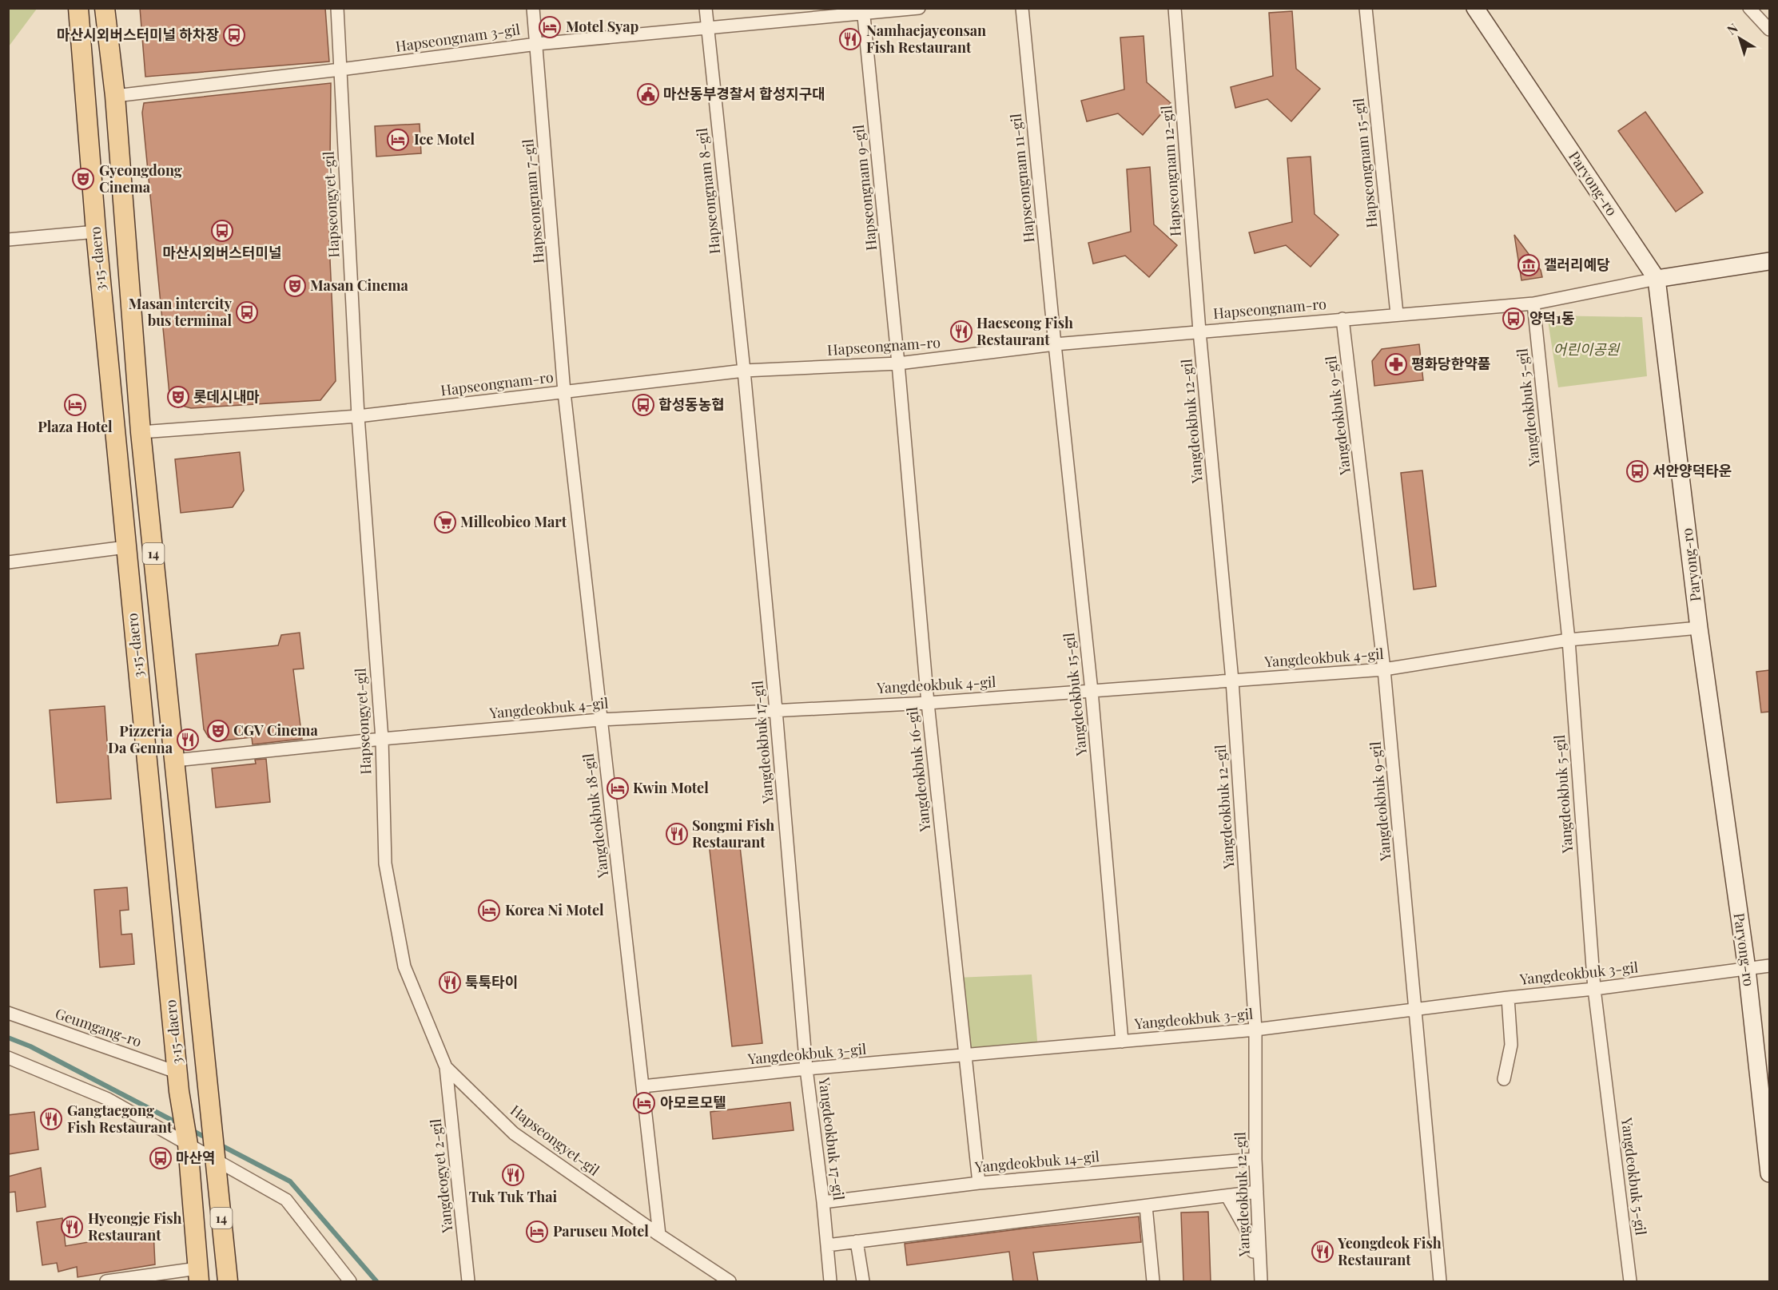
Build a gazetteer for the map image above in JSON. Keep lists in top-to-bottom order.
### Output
{
  "streets": {
    "main road": ["Paryong-ro", "3·15-daero", "14"],
    "street": [
      "Hapseongnam 3-gil",
      "Hapseongnam 15-gil",
      "Hapseongnam 12-gil",
      "Hapseongnam 11-gil",
      "Hapseongnam 9-gil",
      "Hapseongnam 8-gil",
      "Hapseongnam 7-gil",
      "Hapseongyet-gil",
      "Hapseongnam-ro",
      "Yangdeokbuk 5-gil",
      "Yangdeokbuk 9-gil",
      "Yangdeokbuk 12-gil",
      "Yangdeokbuk 4-gil",
      "Yangdeokbuk 15-gil",
      "Yangdeokbuk 17-gil",
      "Yangdeokbuk 16-gil",
      "Yangdeokbuk 18-gil",
      "Yangdeokbuk 3-gil",
      "Geumgang-ro",
      "Yangdeokbuk 14-gil",
      "Yangdeogyet 2-gil"
    ]
  },
  "crossings": [
    ["Hapseongnam 3-gil", "Hapseongnam 9-gil"],
    ["Hapseongnam 3-gil", "Hapseongnam 8-gil"],
    ["Hapseongnam 3-gil", "Hapseongnam 7-gil"],
    ["Hapseongnam 3-gil", "Hapseongyet-gil"],
    ["Hapseongnam 3-gil", "3·15-daero"],
    ["Hapseongnam 15-gil", "Hapseongnam-ro"],
    ["Hapseongnam 12-gil", "Hapseongnam-ro"],
    ["Hapseongnam 12-gil", "Yangdeokbuk 12-gil"],
    ["Hapseongnam 11-gil", "Hapseongnam-ro"],
    ["Hapseongnam 11-gil", "Yangdeokbuk 15-gil"],
    ["Paryong-ro", "Hapseongnam-ro"],
    ["Paryong-ro", "Yangdeokbuk 4-gil"],
    ["Paryong-ro", "Yangdeokbuk 3-gil"],
    ["Hapseongnam 9-gil", "Hapseongnam-ro"],
    ["Hapseongnam 9-gil", "Yangdeokbuk 16-gil"],
    ["Hapseongnam 8-gil", "Hapseongnam-ro"],
    ["Hapseongnam 8-gil", "Yangdeokbuk 17-gil"],
    ["Hapseongnam 7-gil", "Hapseongnam-ro"],
    ["Hapseongnam 7-gil", "Yangdeokbuk 18-gil"],
    ["Hapseongyet-gil", "Hapseongnam-ro"],
    ["Hapseongyet-gil", "Yangdeokbuk 4-gil"],
    ["Hapseongyet-gil", "Yangdeokbuk 18-gil"],
    ["Hapseongyet-gil", "Yangdeogyet 2-gil"],
    ["3·15-daero", "Hapseongnam-ro"],
    ["3·15-daero", "14"],
    ["3·15-daero", "Yangdeokbuk 4-gil"],
    ["3·15-daero", "Geumgang-ro"],
    ["Hapseongnam-ro", "Yangdeokbuk 5-gil"],
    ["Hapseongnam-ro", "Yangdeokbuk 9-gil"],
    ["Hapseongnam-ro", "Yangdeokbuk 12-gil"],
    ["Hapseongnam-ro", "Yangdeokbuk 15-gil"],
    ["Hapseongnam-ro", "Yangdeokbuk 17-gil"],
    ["Hapseongnam-ro", "Yangdeokbuk 16-gil"],
    ["Hapseongnam-ro", "Yangdeokbuk 18-gil"],
    ["Yangdeokbuk 5-gil", "Yangdeokbuk 4-gil"],
    ["Yangdeokbuk 5-gil", "Yangdeokbuk 3-gil"],
    ["Yangdeokbuk 9-gil", "Yangdeokbuk 4-gil"],
    ["Yangdeokbuk 9-gil", "Yangdeokbuk 3-gil"],
    ["Yangdeokbuk 12-gil", "Yangdeokbuk 4-gil"],
    ["Yangdeokbuk 12-gil", "Yangdeokbuk 3-gil"],
    ["Yangdeokbuk 12-gil", "Yangdeokbuk 14-gil"],
    ["Yangdeokbuk 4-gil", "Yangdeokbuk 15-gil"],
    ["Yangdeokbuk 4-gil", "Yangdeokbuk 17-gil"],
    ["Yangdeokbuk 4-gil", "Yangdeokbuk 16-gil"],
    ["Yangdeokbuk 4-gil", "Yangdeokbuk 18-gil"],
    ["Yangdeokbuk 15-gil", "Yangdeokbuk 3-gil"],
    ["Yangdeokbuk 17-gil", "Yangdeokbuk 3-gil"],
    ["Yangdeokbuk 17-gil", "Yangdeokbuk 14-gil"],
    ["Yangdeokbuk 16-gil", "Yangdeokbuk 3-gil"],
    ["Yangdeokbuk 16-gil", "Yangdeokbuk 14-gil"],
    ["Yangdeokbuk 18-gil", "Yangdeokbuk 3-gil"]
  ],
  "parks": ["어린이공원"],
  "places": {
    "hotel": [
      "Motel Syap",
      "Ice Motel",
      "Plaza Hotel",
      "Kwin Motel",
      "Korea Ni Motel",
      "아모르모텔",
      "Paruseu Motel"
    ],
    "bus stop": [
      "마산시외버스터미널 하차장",
      "마산시외버스터미널",
      "Masan intercity bus terminal",
      "양덕1동",
      "합성동농협",
      "서안양덕타운",
      "마산역"
    ],
    "restaurant": [
      "Namhaejayeonsan Fish Restaurant",
      "Haeseong Fish Restaurant",
      "Pizzeria Da Genna",
      "Songmi Fish Restaurant",
      "툭툭타이",
      "Gangtaegong Fish Restaurant",
      "Tuk Tuk Thai",
      "Hyeongje Fish Restaurant",
      "Yeongdeok Fish Restaurant"
    ],
    "public building": ["마산동부경찰서 합성지구대"],
    "theatre": [
      "Gyeongdong Cinema",
      "Masan Cinema",
      "롯데시내마",
      "CGV Cinema"
    ],
    "museum": ["갤러리예당"],
    "pharmacy": ["평화당한약품"],
    "supermarket": ["Milleobieo Mart"]
  },
  "north": "top left"
}
